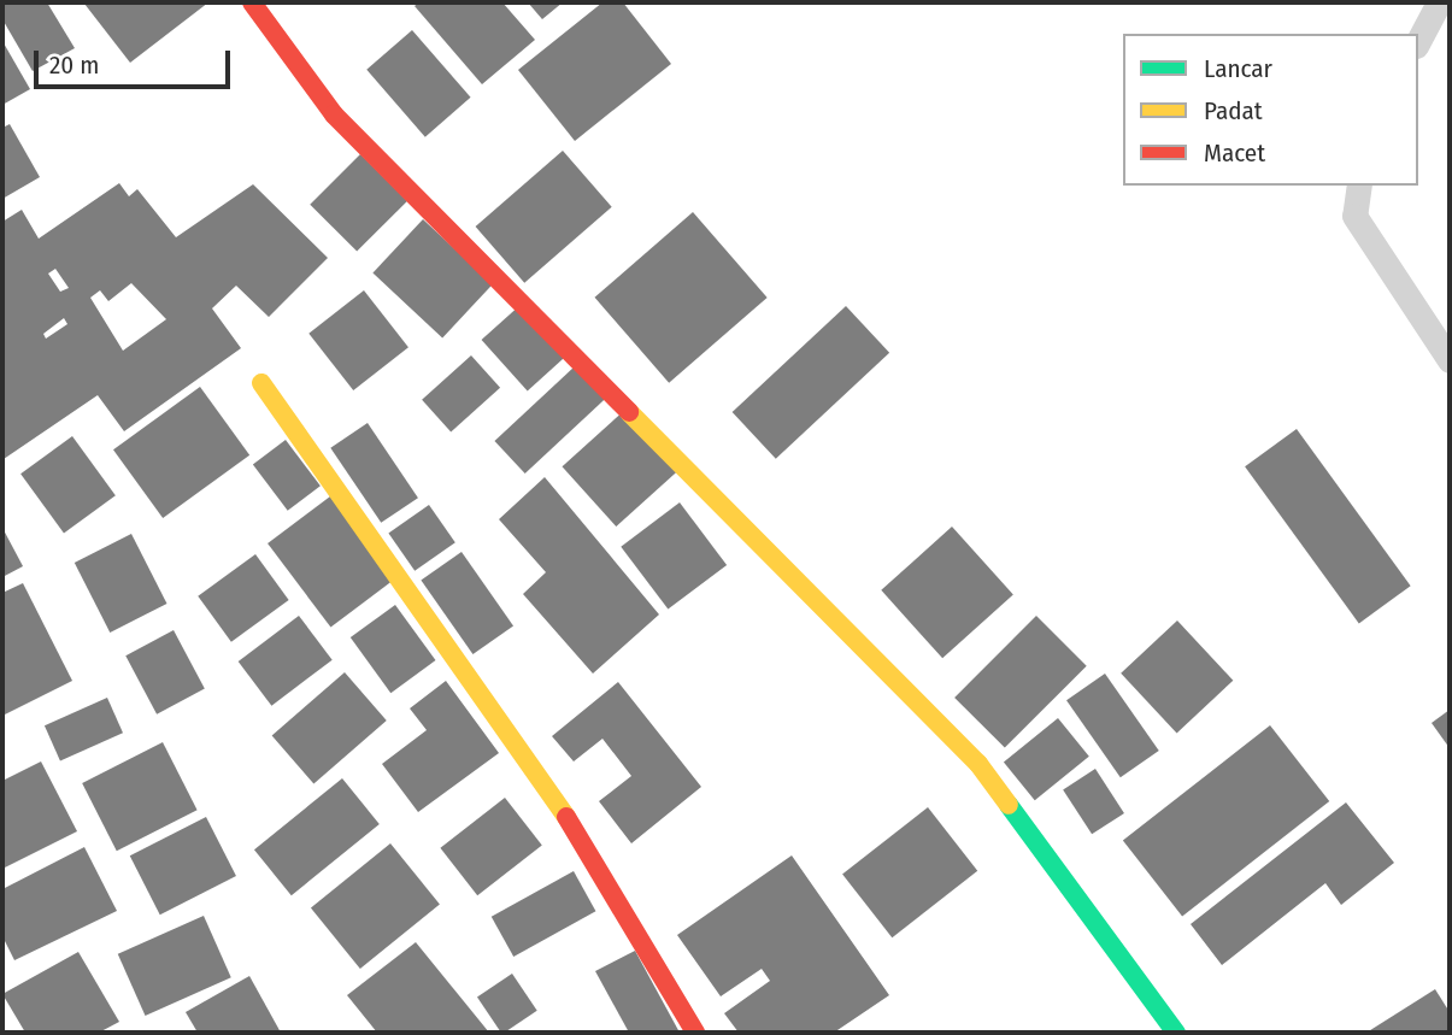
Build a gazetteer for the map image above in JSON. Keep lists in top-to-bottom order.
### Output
{
  "legend": ["Lancar", "Padat", "Macet"],
  "scale_bar": "20 m"
}
